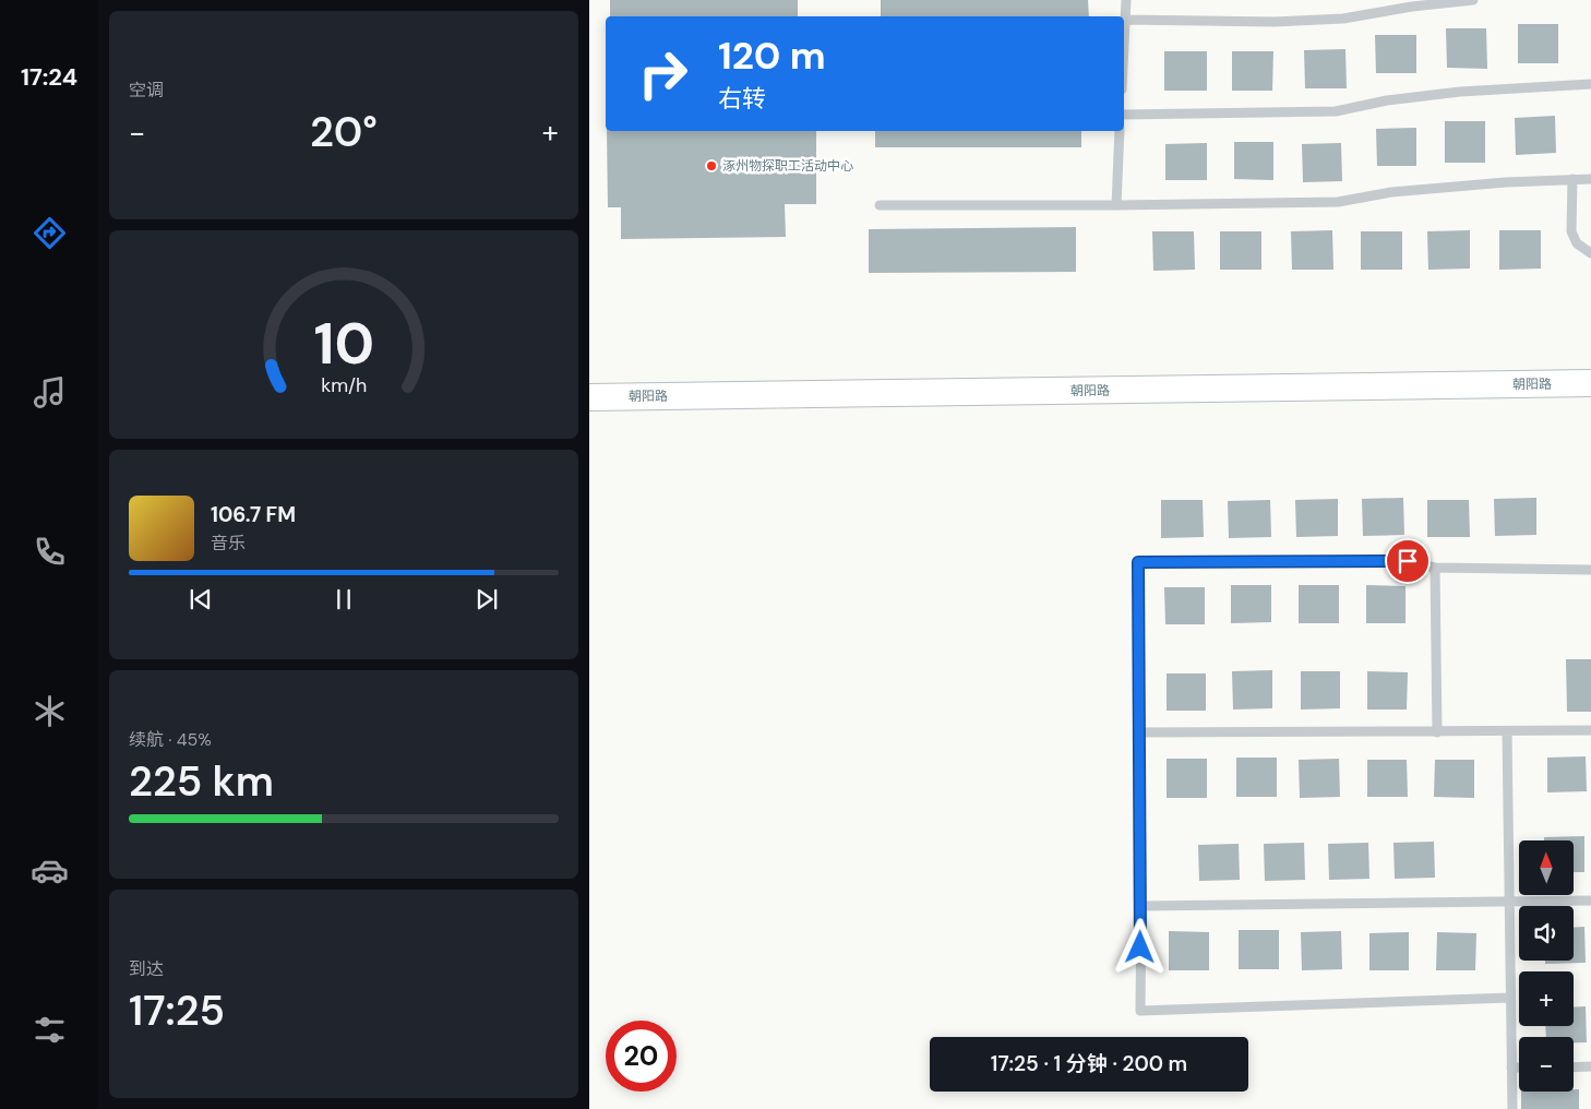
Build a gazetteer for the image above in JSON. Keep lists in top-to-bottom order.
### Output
{
  "streets": {
    "main road": ["朝阳路"]
  },
  "places": ["涿州物探职工活动中心"],
  "north": "top",
  "page": {
    "tabs": "17:24",
    "tile": [
      "空调",
      ["续航 · 45%", "225 km"],
      ["到达", "17:25"]
    ],
    "turn": ["120 m", "右转"],
    "heat": ["−", "20°", "+"],
    "song": ["106.7 FM", "音乐"],
    "map_buttons": ["+", "−"],
    "limit": "20",
    "trip": "17:25 · 1 分钟 · 200 m",
    "gauge": ["10", "km/h"]
  }
}
